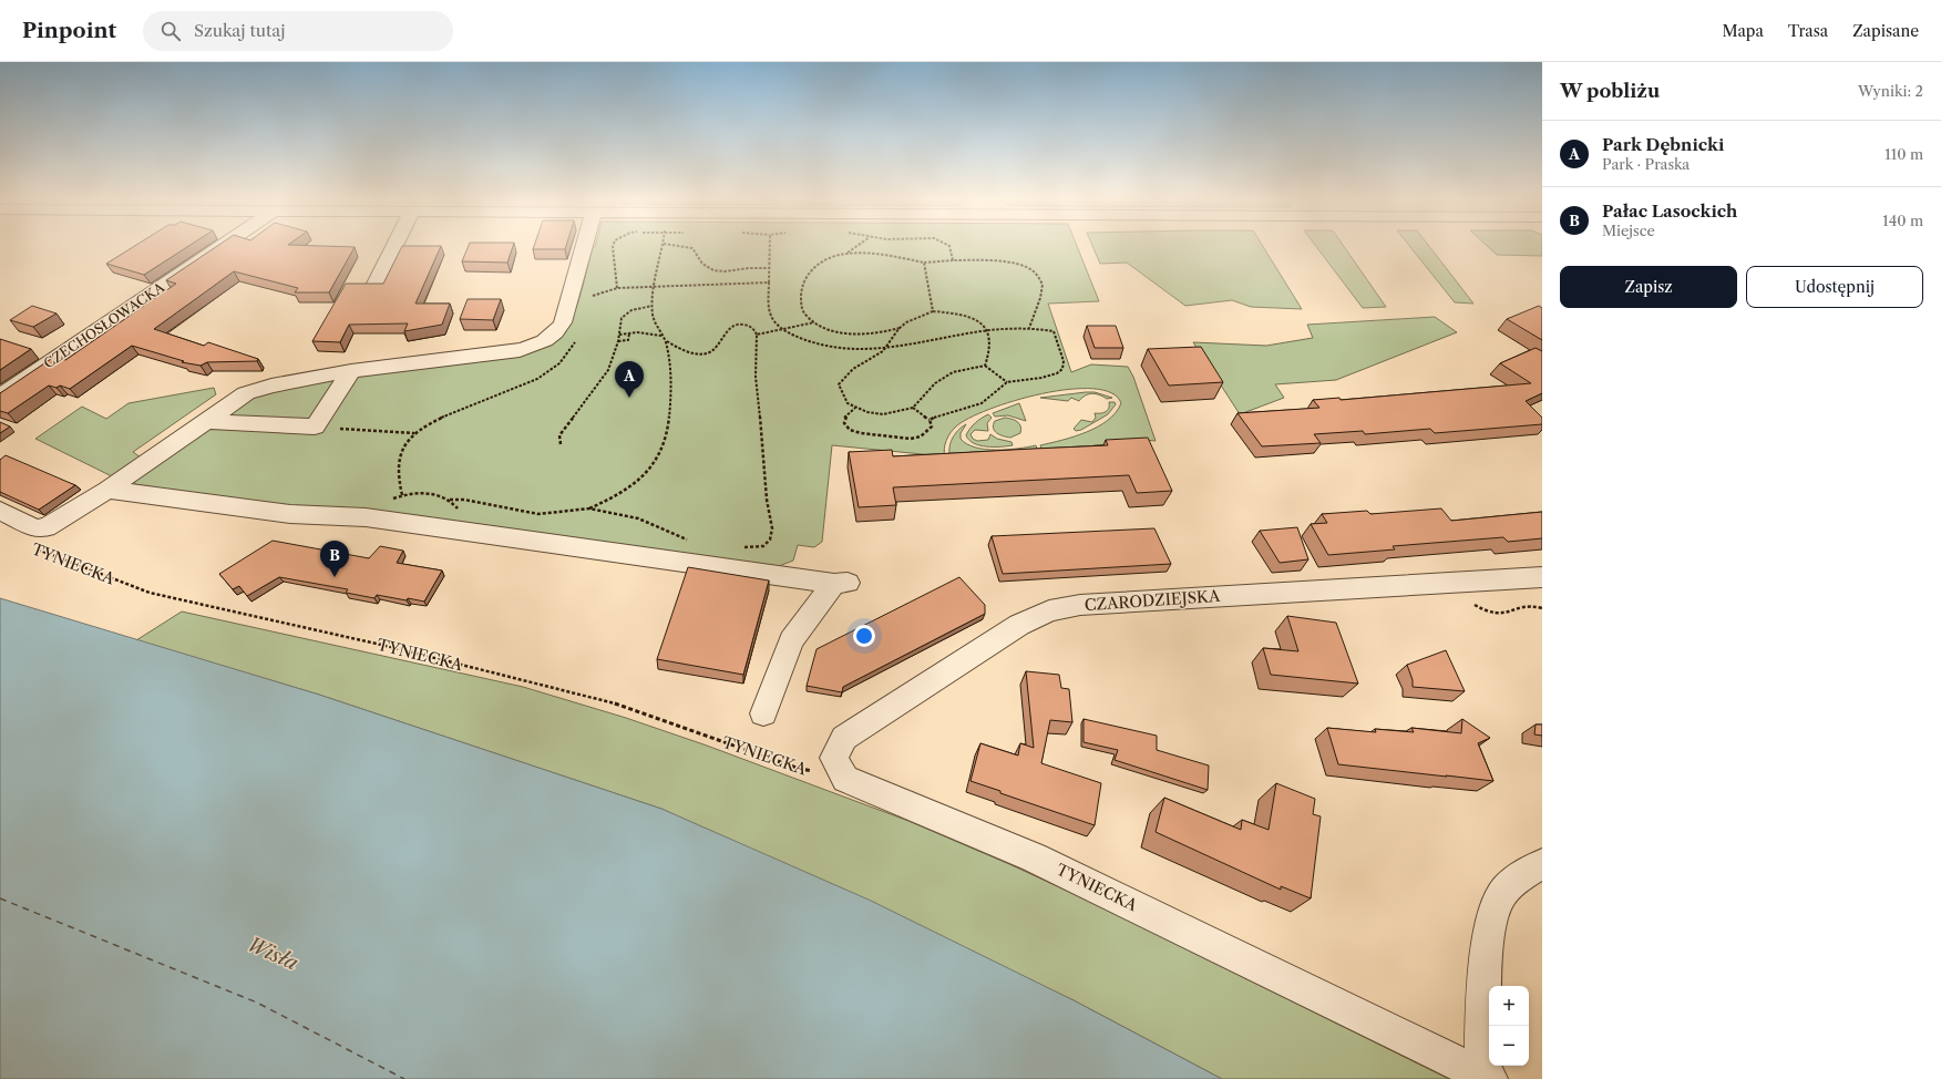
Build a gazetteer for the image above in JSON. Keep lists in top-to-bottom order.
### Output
{
  "streets": {
    "street": ["CZECHOSŁOWACKA", "TYNIECKA", "CZARODZIEJSKA"]
  },
  "crossings": [
    ["TYNIECKA", "CZARODZIEJSKA"]
  ],
  "water": ["Wisła"],
  "page": {
    "header": "Pinpoint",
    "search": "Szukaj tutaj",
    "nav": ["Mapa", "Trasa", "Zapisane"],
    "heading": ["W pobliżu", "Wyniki: 2"],
    "list": [
      {
        "mark": "A",
        "name": "Park Dębnicki",
        "note": "Park · Praska",
        "value": "110 m"
      },
      {
        "mark": "B",
        "name": "Pałac Lasockich",
        "note": "Miejsce",
        "value": "140 m"
      }
    ],
    "buttons": ["Zapisz", "Udostępnij"],
    "pins": ["A", "B"],
    "map_buttons": ["+", "−"]
  }
}
